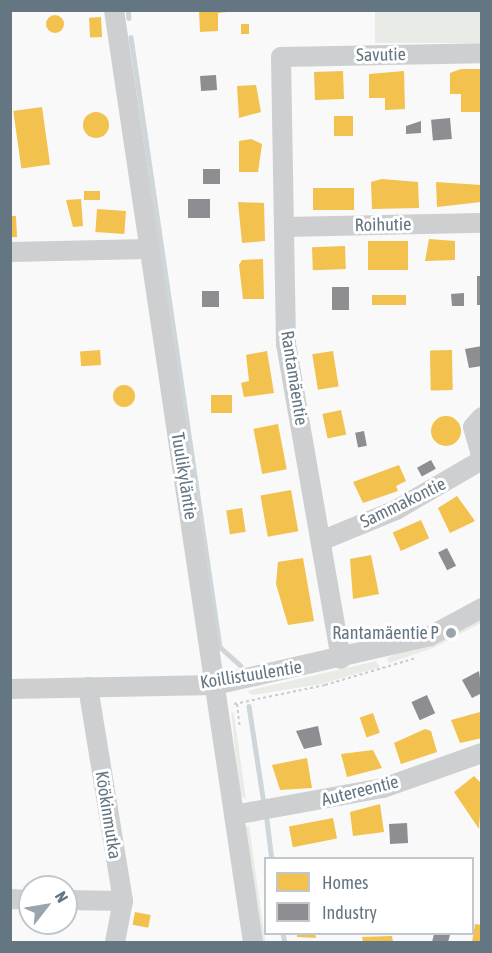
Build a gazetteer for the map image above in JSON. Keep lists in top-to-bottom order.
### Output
{
  "streets": {
    "street": [
      "Savutie",
      "Roihutie",
      "Rantamäentie",
      "Tuulikyläntie",
      "Sammakontie",
      "Koillistuulentie",
      "Autereentie",
      "Köökinmutka"
    ]
  },
  "crossings": [
    ["Savutie", "Rantamäentie"],
    ["Roihutie", "Rantamäentie"],
    ["Rantamäentie", "Sammakontie"],
    ["Rantamäentie", "Koillistuulentie"],
    ["Tuulikyläntie", "Koillistuulentie"],
    ["Tuulikyläntie", "Autereentie"],
    ["Koillistuulentie", "Köökinmutka"]
  ],
  "places": ["Rantamäentie P"],
  "legend": ["Homes", "Industry"],
  "north": "top right"
}
